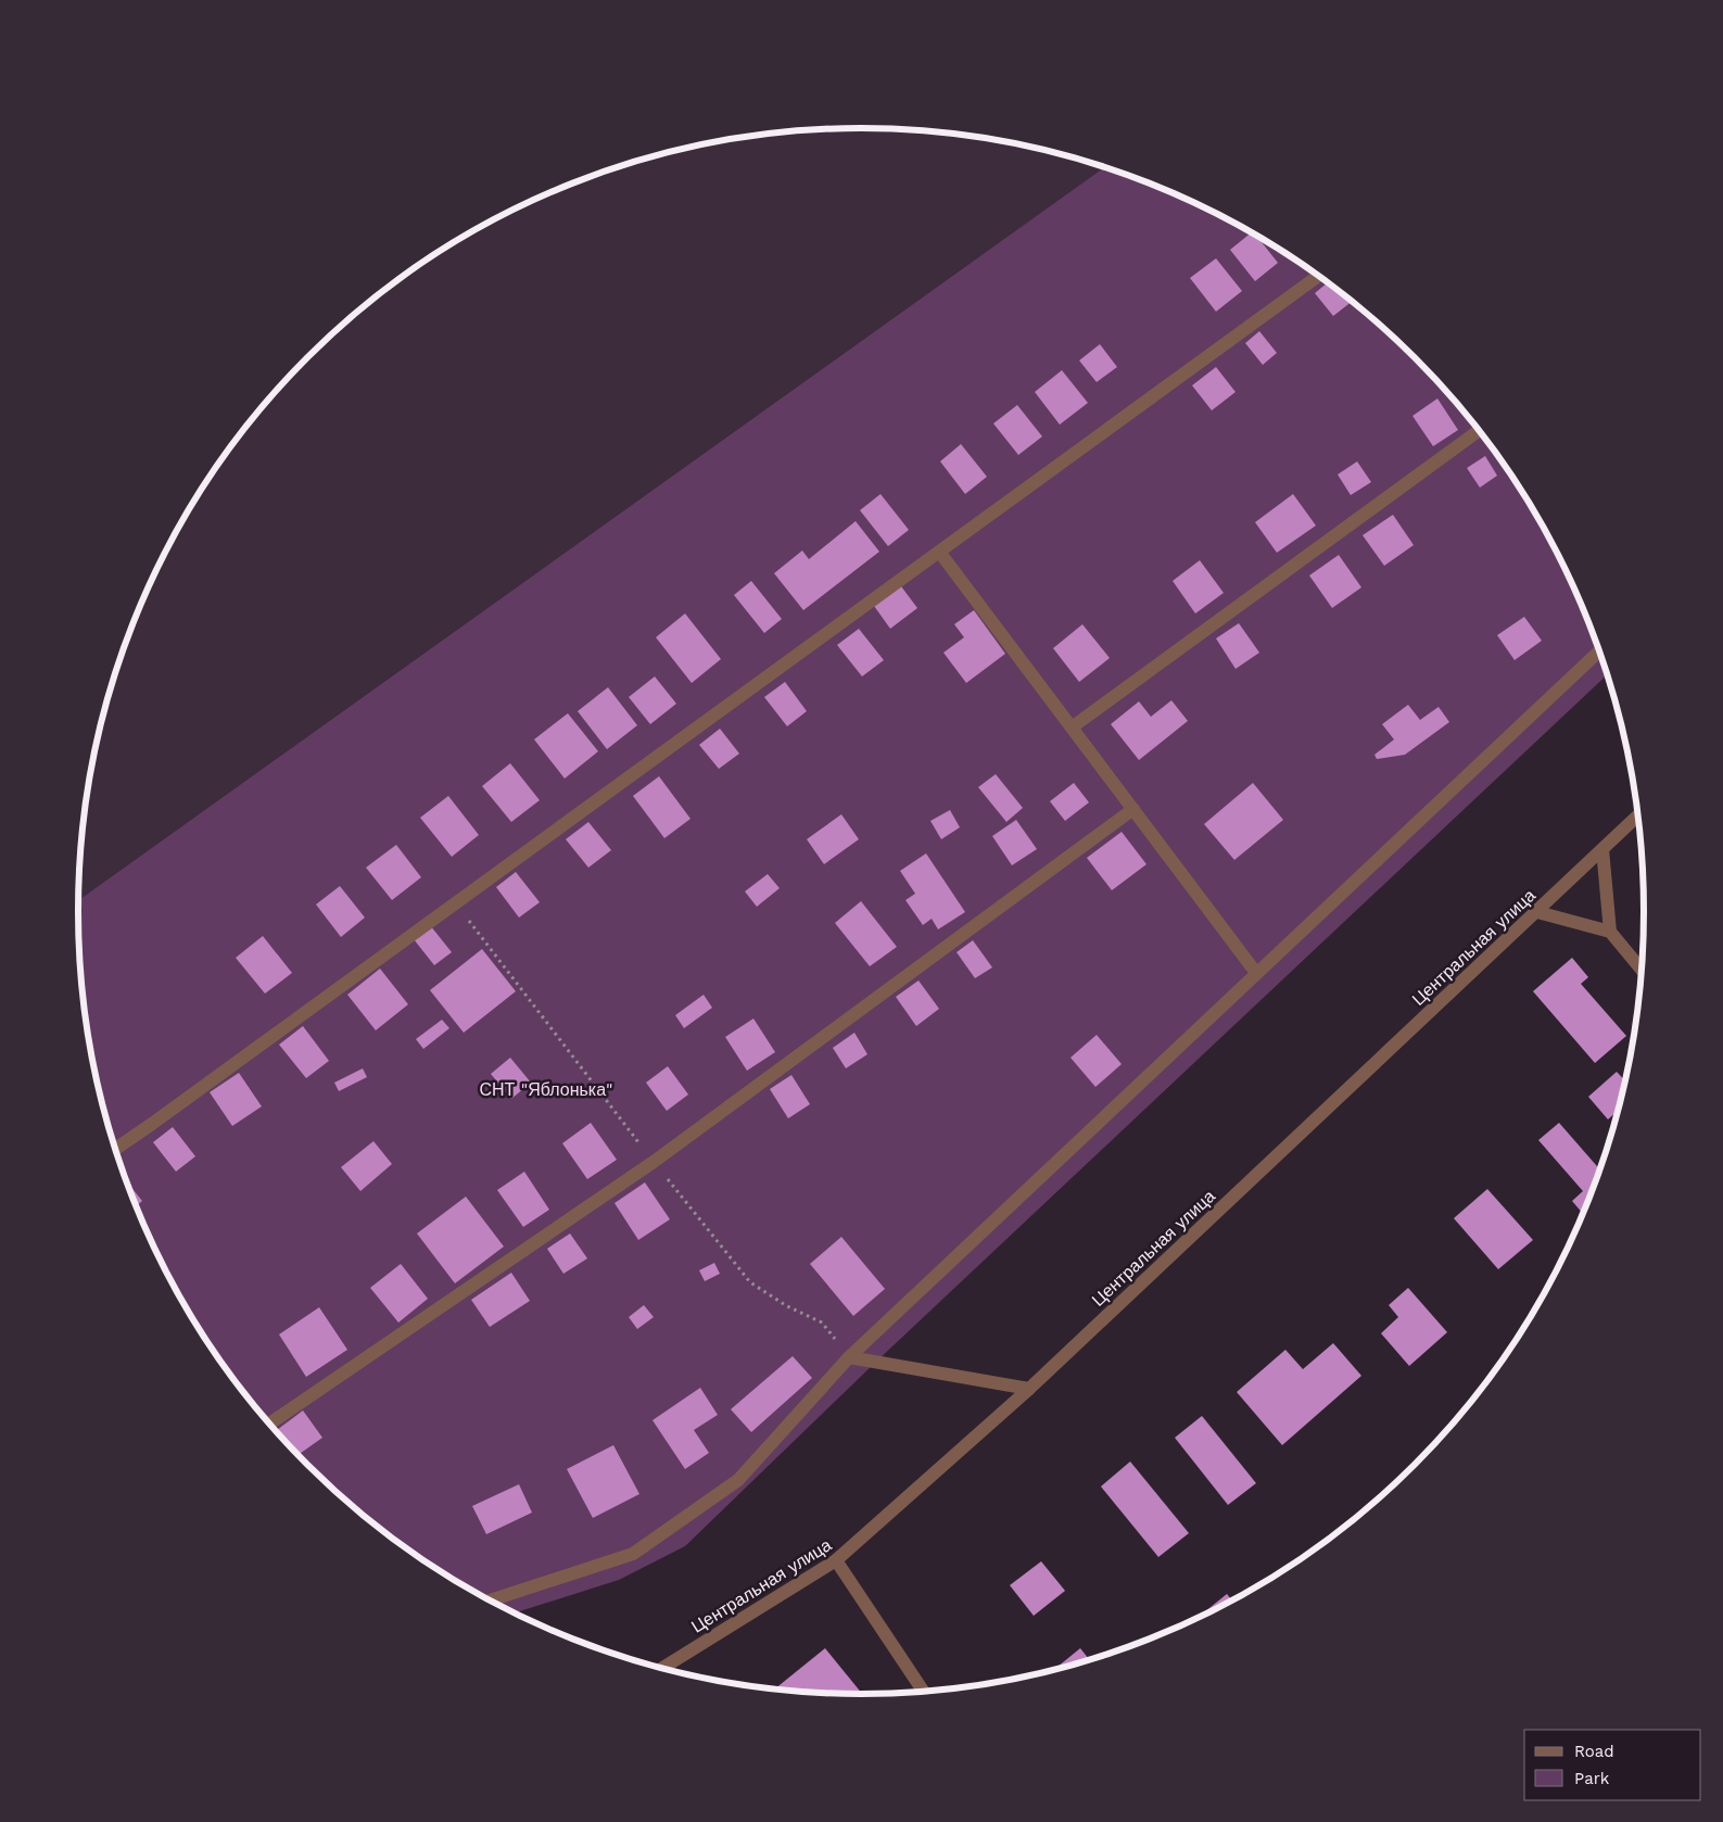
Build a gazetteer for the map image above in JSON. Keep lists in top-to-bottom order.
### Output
{
  "streets": {
    "street": ["Центральная улица"]
  },
  "parks": ["СНТ \"Яблонька\""],
  "legend": ["Road", "Park"]
}
